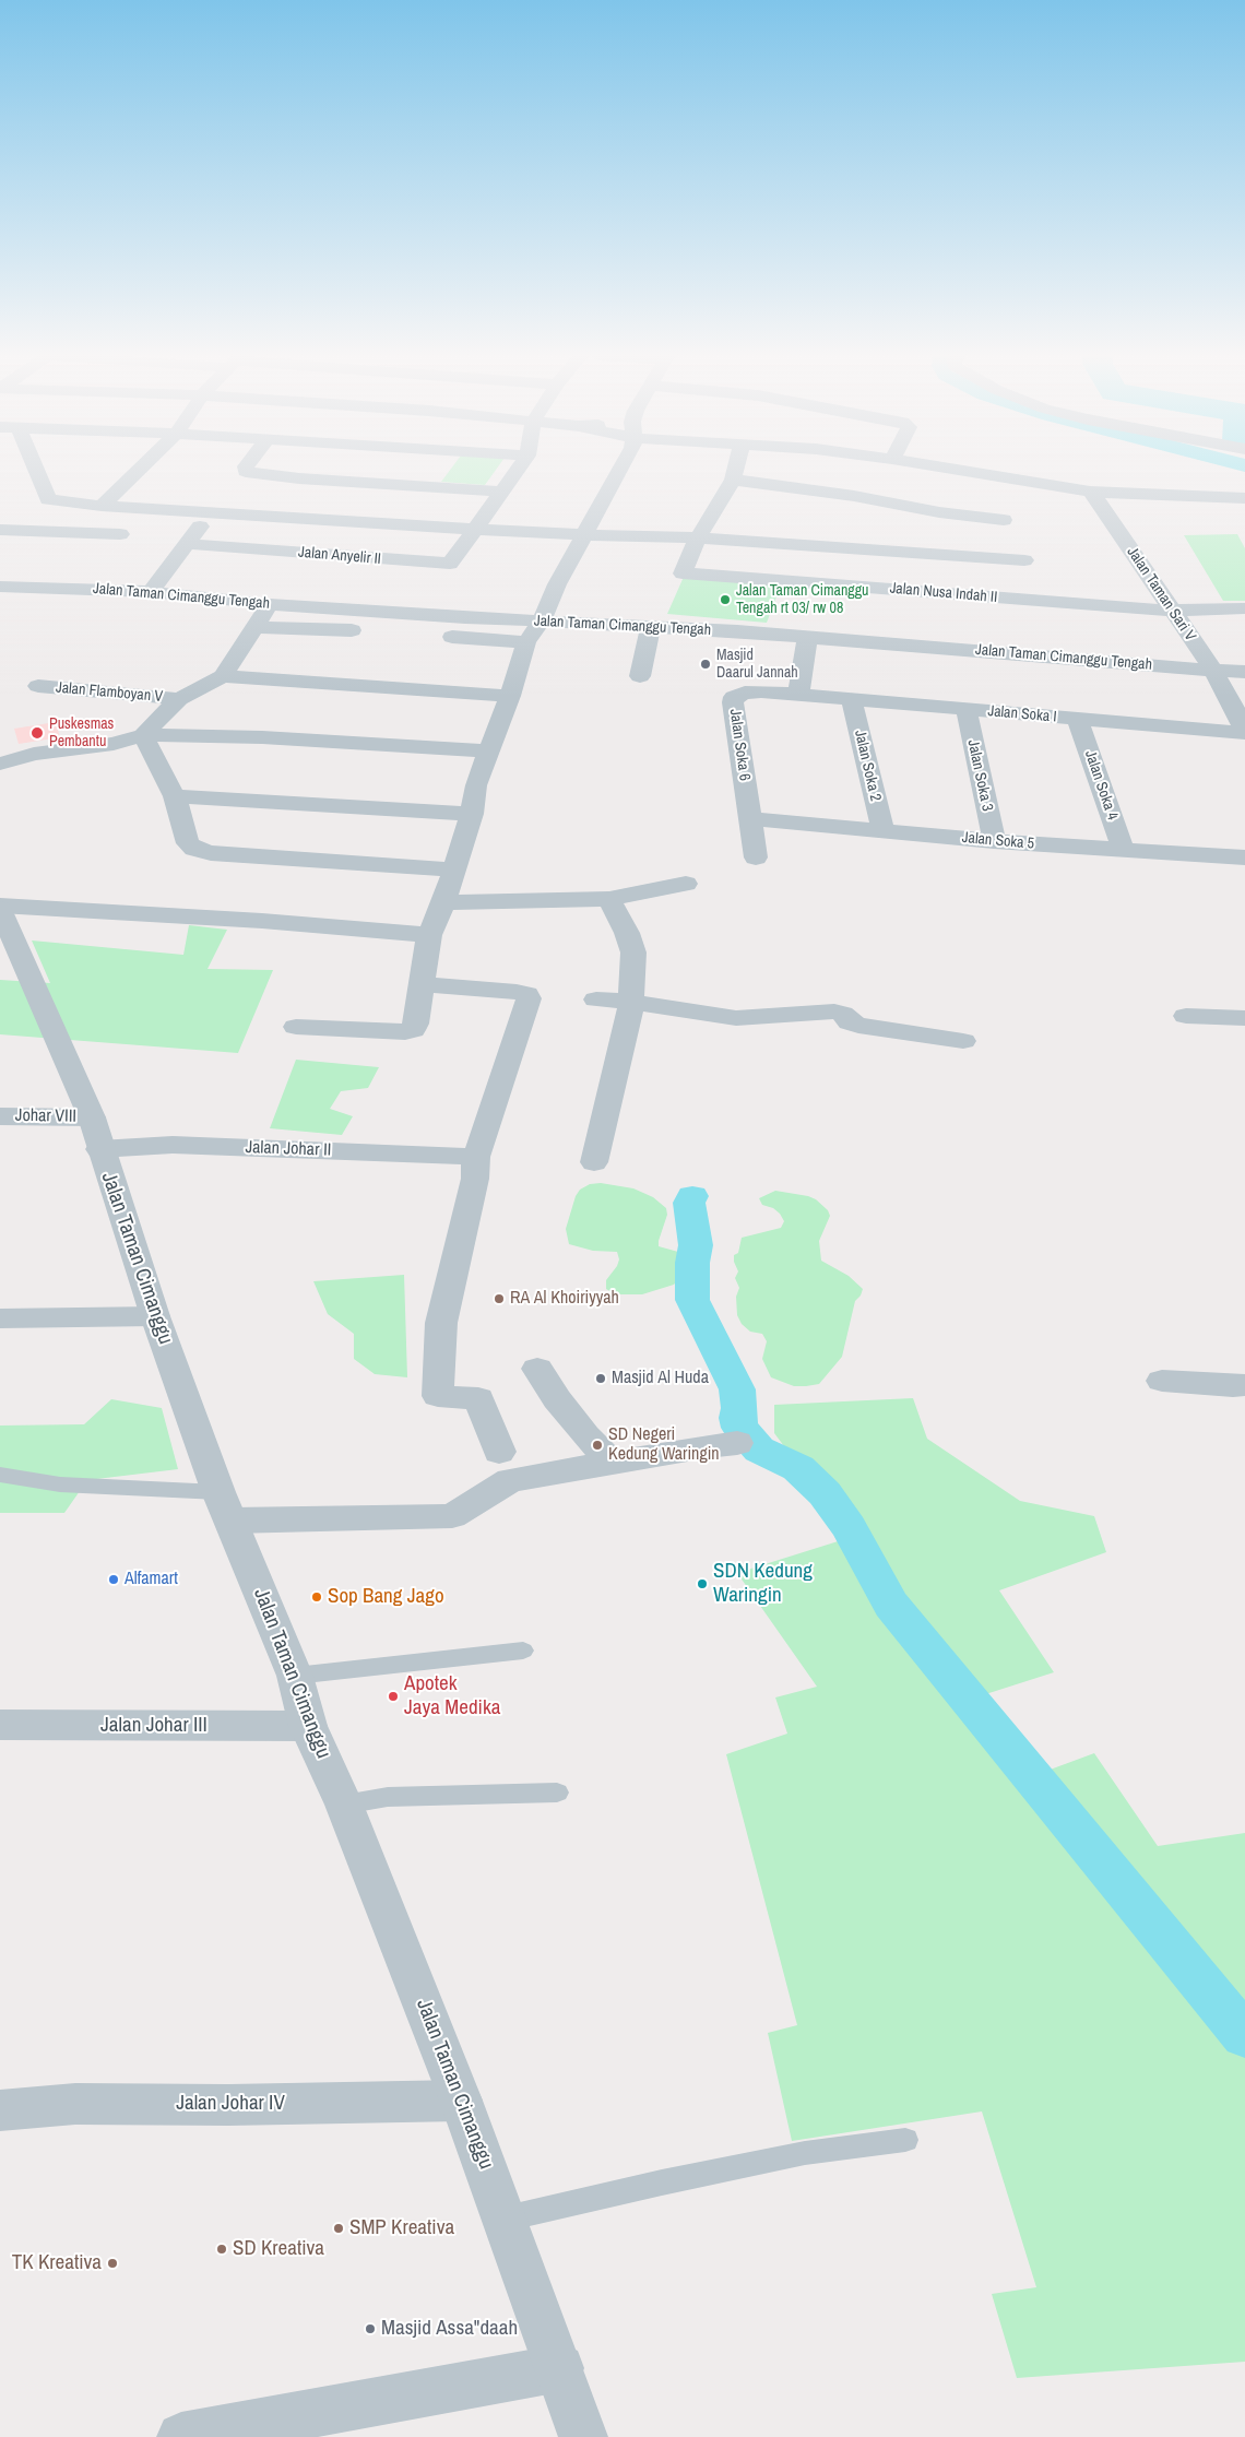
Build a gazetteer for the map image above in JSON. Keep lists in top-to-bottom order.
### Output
{
  "streets": {
    "street": [
      "Jalan Anyelir II",
      "Jalan Nusa Indah II",
      "Jalan Taman Sari V",
      "Jalan Taman Cimanggu Tengah",
      "Jalan Flamboyan V",
      "Jalan Soka I",
      "Jalan Soka 6",
      "Jalan Soka 2",
      "Jalan Soka 3",
      "Jalan Soka 4",
      "Jalan Soka 5",
      "Johar VIII",
      "Jalan Johar II",
      "Jalan Taman Cimanggu",
      "Jalan Johar III",
      "Jalan Johar IV"
    ]
  },
  "crossings": [
    ["Jalan Nusa Indah II", "Jalan Taman Sari V"],
    ["Jalan Taman Sari V", "Jalan Taman Cimanggu Tengah"],
    ["Jalan Taman Sari V", "Jalan Soka I"],
    ["Jalan Soka I", "Jalan Soka 6"],
    ["Jalan Soka I", "Jalan Soka 2"],
    ["Jalan Soka I", "Jalan Soka 3"],
    ["Jalan Soka I", "Jalan Soka 4"],
    ["Jalan Soka 6", "Jalan Soka 5"],
    ["Jalan Soka 2", "Jalan Soka 5"],
    ["Jalan Soka 3", "Jalan Soka 5"],
    ["Jalan Soka 4", "Jalan Soka 5"],
    ["Johar VIII", "Jalan Johar II"],
    ["Johar VIII", "Jalan Taman Cimanggu"],
    ["Jalan Johar II", "Jalan Taman Cimanggu"],
    ["Jalan Taman Cimanggu", "Jalan Johar III"],
    ["Jalan Taman Cimanggu", "Jalan Johar IV"]
  ],
  "places": [
    "Jalan Taman Cimanggu Tengah rt 03/ rw 08",
    "Masjid Daarul Jannah",
    "Puskesmas Pembantu",
    "RA Al Khoiriyyah",
    "Masjid Al Huda",
    "SD Negeri Kedung Waringin",
    "Alfamart",
    "SDN Kedung Waringin",
    "Sop Bang Jago",
    "Apotek Jaya Medika",
    "SMP Kreativa",
    "SD Kreativa",
    "TK Kreativa",
    "Masjid Assa\"daah"
  ]
}
